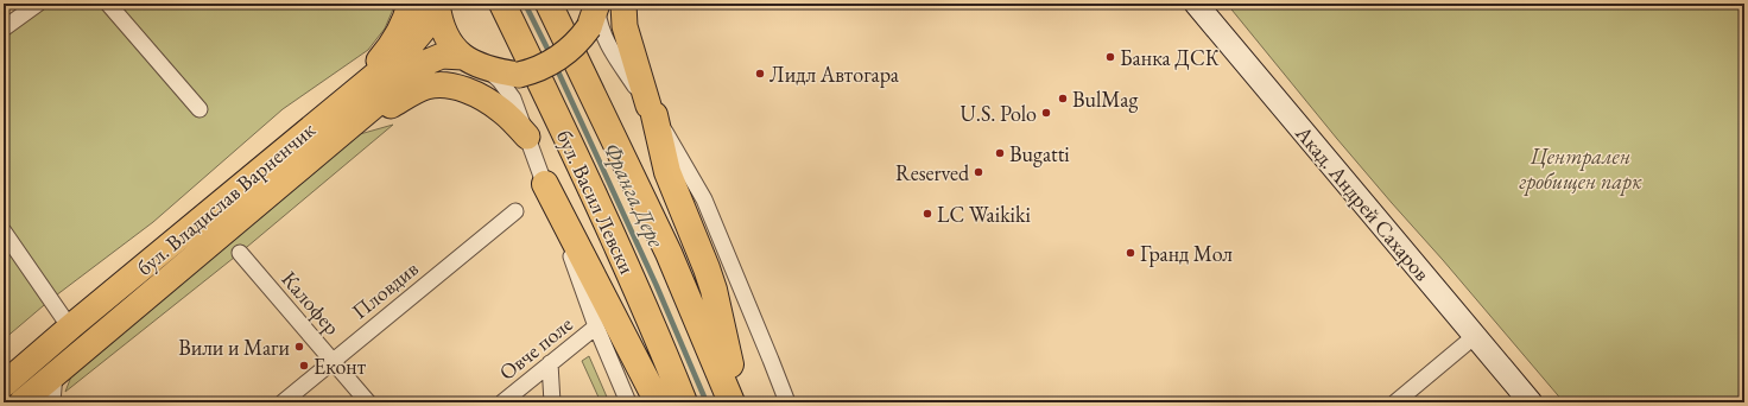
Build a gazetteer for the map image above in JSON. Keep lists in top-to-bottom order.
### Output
{
  "streets": {
    "highway": ["бул. Васил Левски"],
    "main road": ["бул. Владислав Варненчик"],
    "street": [
      "Акад. Андрей Сахаров",
      "Пловдив",
      "Калофер",
      "Овче поле"
    ]
  },
  "crossings": [
    ["Пловдив", "Калофер"]
  ],
  "water": ["Франга Дере"],
  "parks": ["Централен гробищен парк"],
  "places": [
    "Банка ДСК",
    "Лидл Автогара",
    "BulMag",
    "U.S. Polo",
    "Bugatti",
    "Reserved",
    "LC Waikiki",
    "Гранд Мол",
    "Вили и Маги",
    "Еконт"
  ]
}
